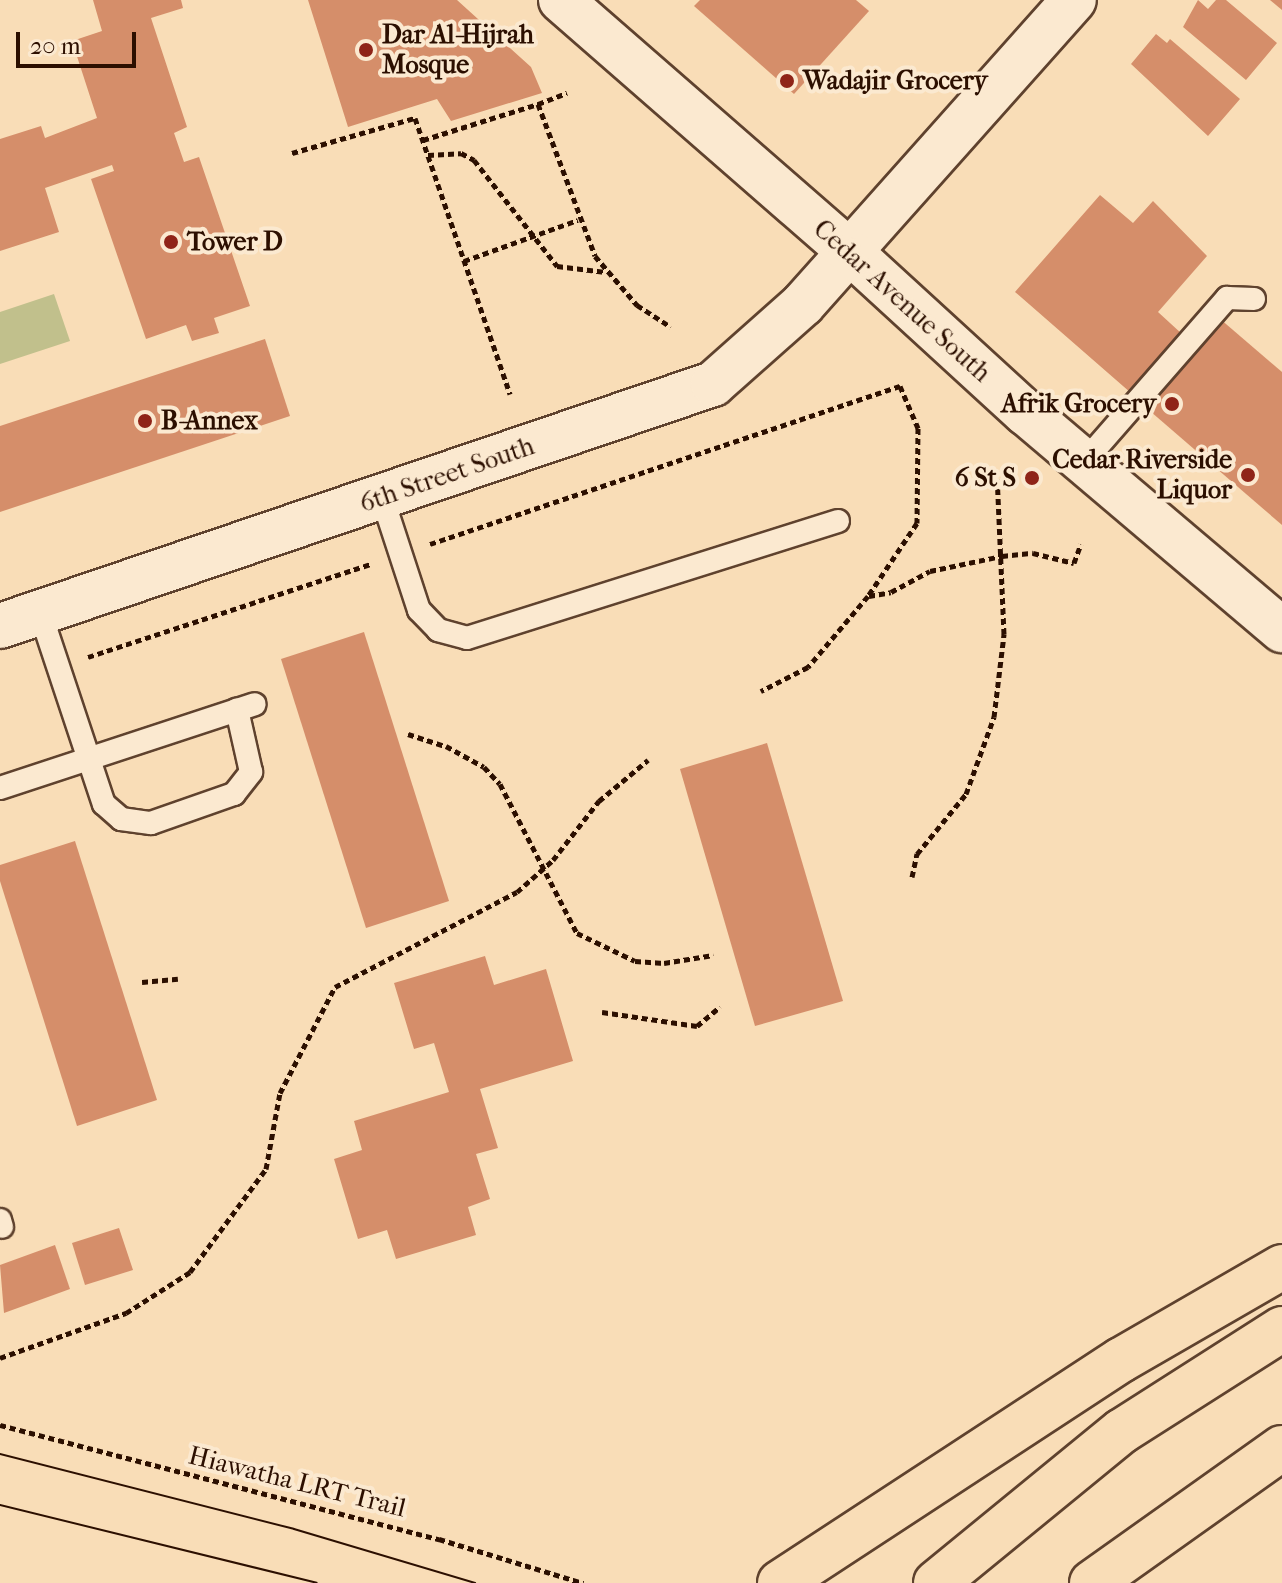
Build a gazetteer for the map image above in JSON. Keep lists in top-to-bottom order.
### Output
{
  "streets": {
    "street": ["Cedar Avenue South", "6th Street South"],
    "path": ["Hiawatha LRT Trail"]
  },
  "crossings": [
    ["Cedar Avenue South", "6th Street South"]
  ],
  "places": [
    "Dar Al-Hijrah Mosque",
    "Wadajir Grocery",
    "Tower D",
    "Afrik Grocery",
    "B-Annex",
    "Cedar Riverside Liquor",
    "6 St S"
  ],
  "scale_bar": "20 m"
}
